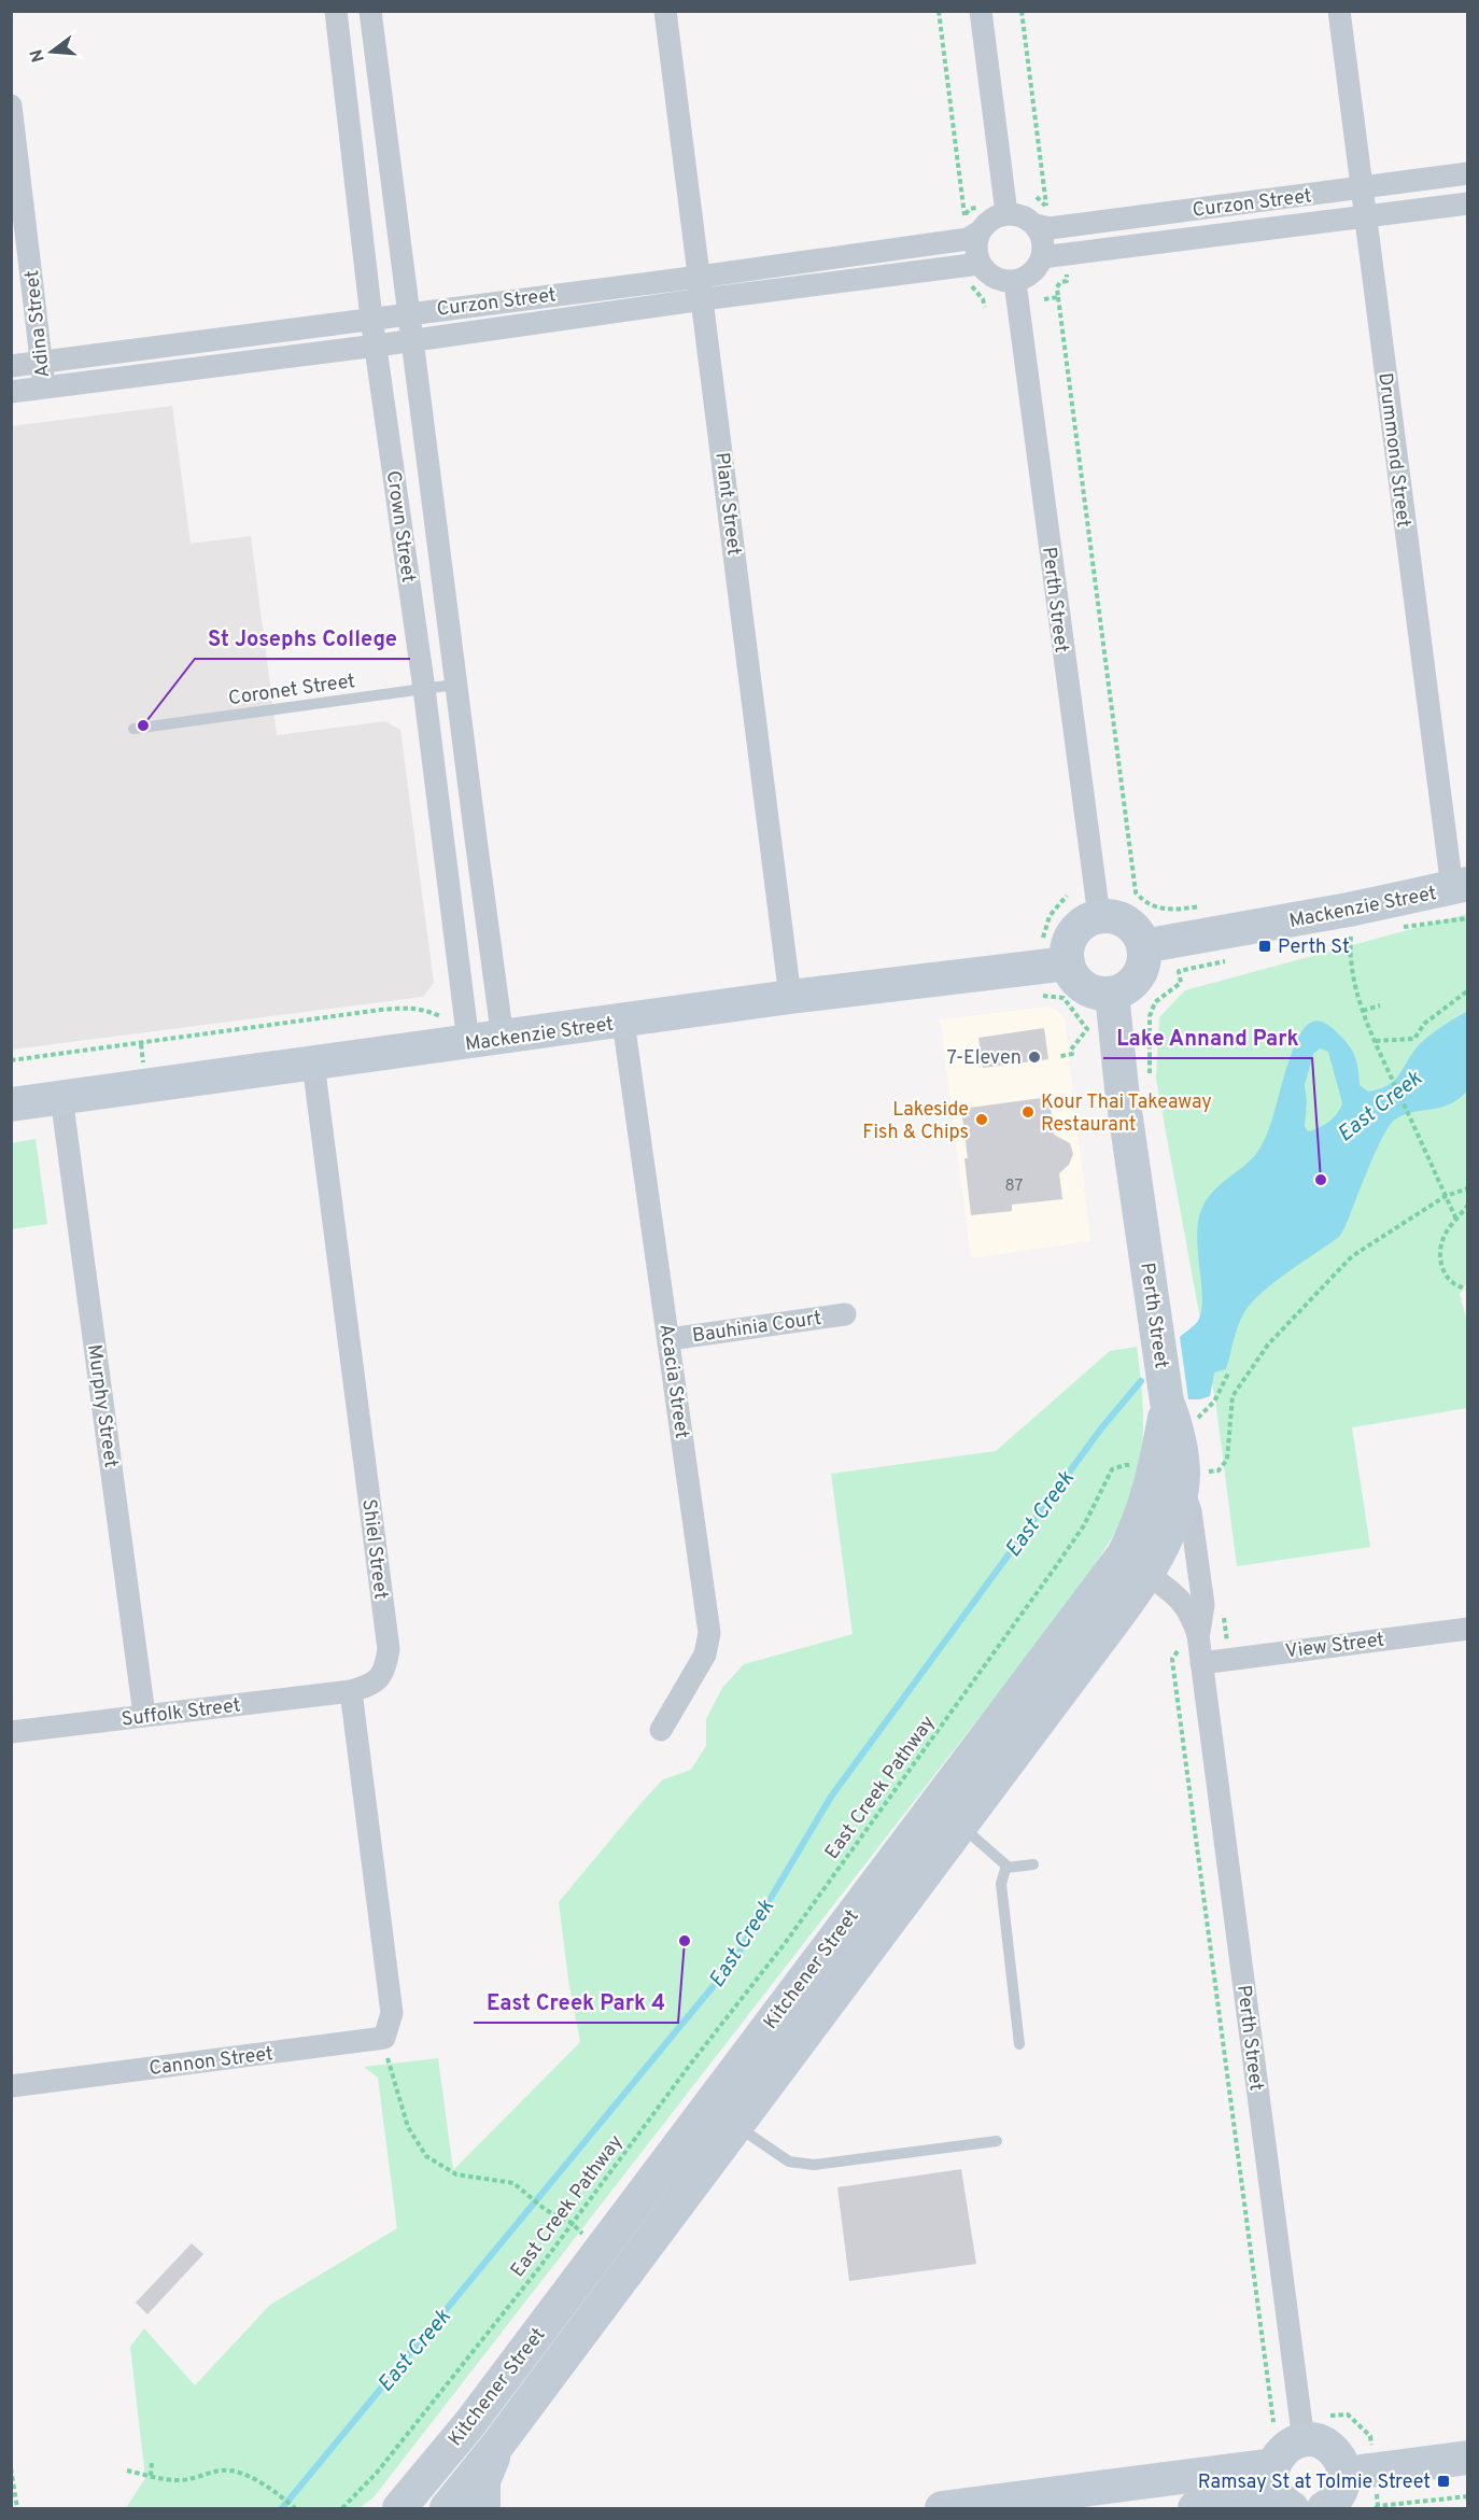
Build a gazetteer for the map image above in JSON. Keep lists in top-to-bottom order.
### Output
{
  "streets": {
    "main road": ["Perth Street", "Mackenzie Street", "Kitchener Street"],
    "street": [
      "Curzon Street",
      "Adina Street",
      "Drummond Street",
      "Plant Street",
      "Crown Street",
      "Bauhinia Court",
      "Acacia Street",
      "Murphy Street",
      "Shiel Street",
      "View Street",
      "Suffolk Street",
      "Cannon Street"
    ],
    "lane": ["Coronet Street"],
    "path": ["East Creek Pathway"]
  },
  "crossings": [
    ["Curzon Street", "Adina Street"],
    ["Curzon Street", "Drummond Street"],
    ["Curzon Street", "Plant Street"],
    ["Curzon Street", "Crown Street"],
    ["Curzon Street", "Perth Street"],
    ["Drummond Street", "Mackenzie Street"],
    ["Plant Street", "Mackenzie Street"],
    ["Crown Street", "Coronet Street"],
    ["Crown Street", "Mackenzie Street"],
    ["Perth Street", "Mackenzie Street"],
    ["Perth Street", "View Street"],
    ["Perth Street", "East Creek Pathway"],
    ["Perth Street", "Kitchener Street"],
    ["Mackenzie Street", "Acacia Street"],
    ["Mackenzie Street", "Murphy Street"],
    ["Mackenzie Street", "Shiel Street"],
    ["Bauhinia Court", "Acacia Street"],
    ["Murphy Street", "Suffolk Street"],
    ["Shiel Street", "Suffolk Street"],
    ["East Creek Pathway", "Kitchener Street"]
  ],
  "water": ["East Creek"],
  "places": {
    "other": [
      "St Josephs College",
      "7-Eleven",
      "Kour Thai Takeaway Restaurant",
      "Lakeside Fish & Chips",
      "Lake Annand Park",
      "East Creek Park 4"
    ],
    "transit": ["Perth St", "Ramsay St at Tolmie Street"]
  },
  "house_numbers": ["87"],
  "north": "left"
}
